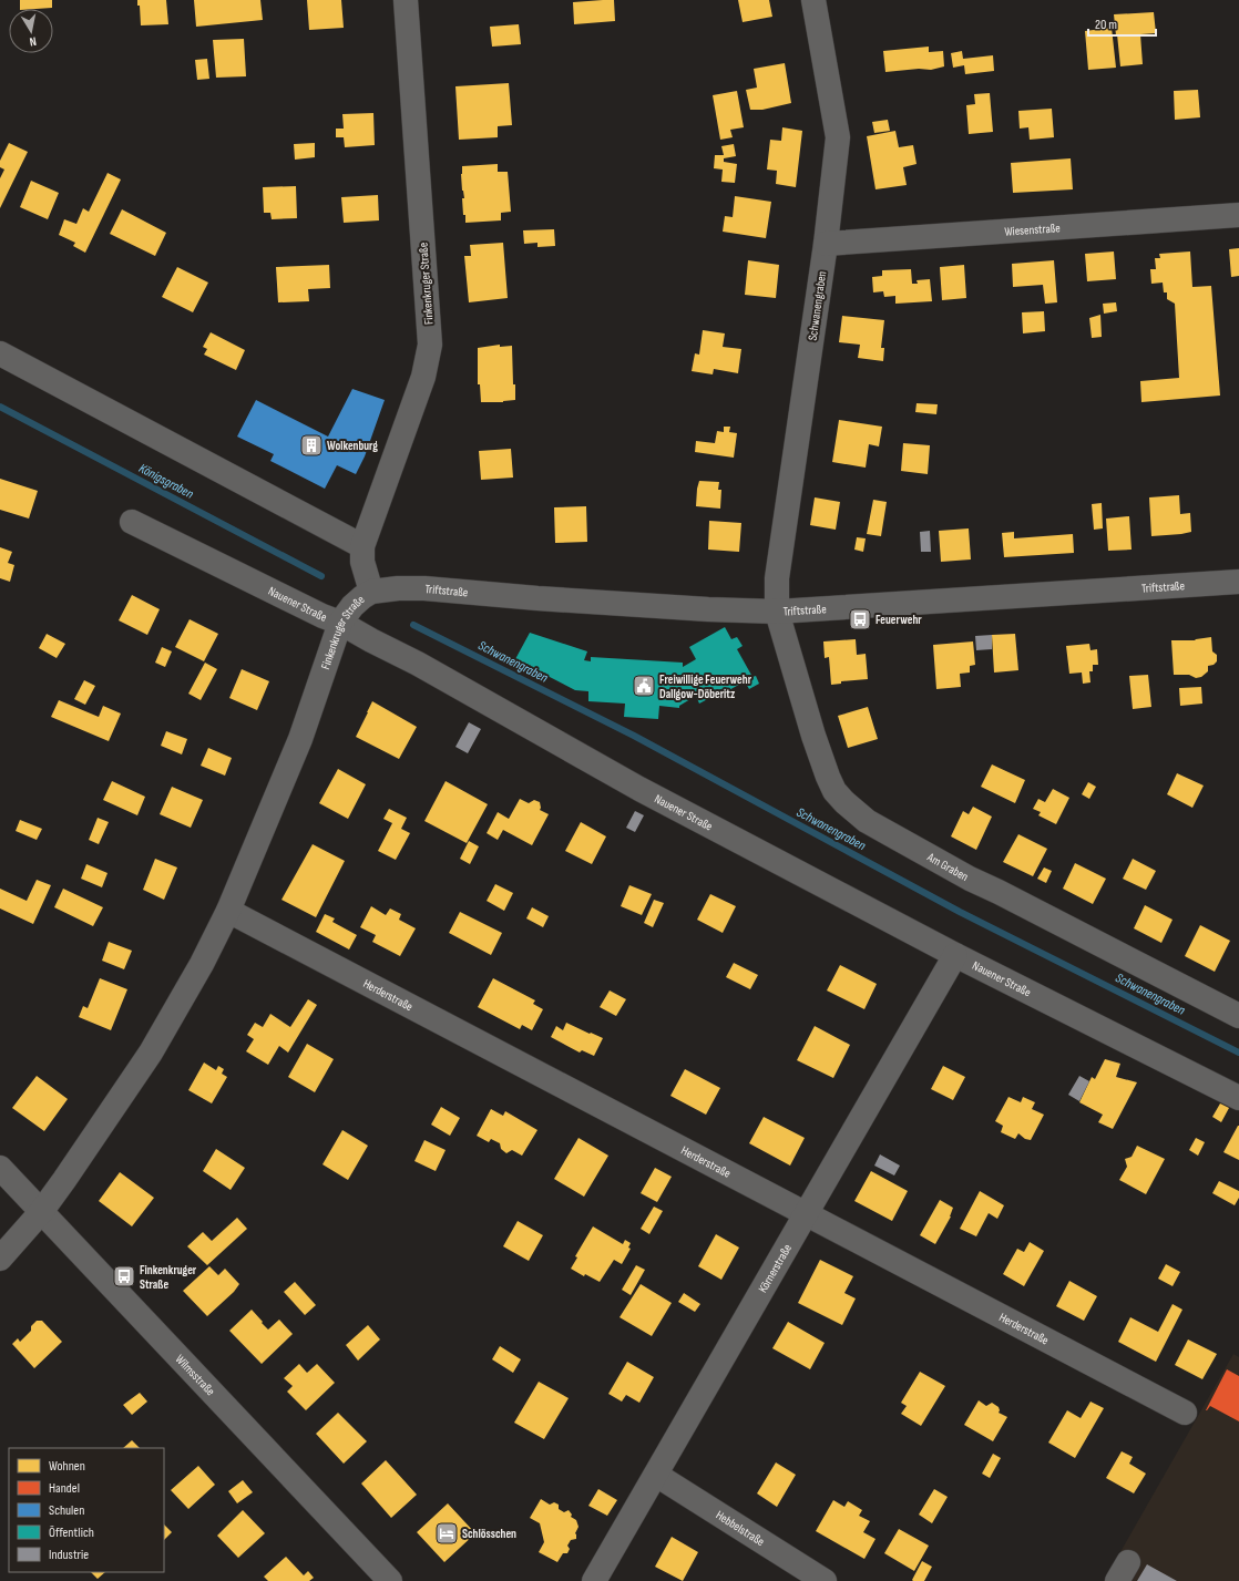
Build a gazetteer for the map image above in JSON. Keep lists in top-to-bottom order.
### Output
{
  "streets": {
    "street": [
      "Wiesenstraße",
      "Finkenkruger Straße",
      "Schwanengraben",
      "Triftstraße",
      "Nauener Straße",
      "Am Graben",
      "Herderstraße",
      "Körnerstraße",
      "Wilmsstraße",
      "Hebbelstraße"
    ]
  },
  "crossings": [
    ["Wiesenstraße", "Schwanengraben"],
    ["Finkenkruger Straße", "Triftstraße"],
    ["Finkenkruger Straße", "Nauener Straße"],
    ["Finkenkruger Straße", "Herderstraße"],
    ["Finkenkruger Straße", "Wilmsstraße"],
    ["Schwanengraben", "Triftstraße"],
    ["Schwanengraben", "Am Graben"],
    ["Triftstraße", "Am Graben"],
    ["Nauener Straße", "Körnerstraße"],
    ["Herderstraße", "Körnerstraße"],
    ["Körnerstraße", "Hebbelstraße"]
  ],
  "water": ["Königsgraben", "Schwanengraben"],
  "places": {
    "building": ["Wolkenburg"],
    "bus stop": ["Feuerwehr", "Finkenkruger Straße"],
    "public building": ["Freiwillige Feuerwehr Dallgow-Döberitz"],
    "hotel": ["Schlösschen"]
  },
  "legend": [
    "Wohnen",
    "Handel",
    "Schulen",
    "Öffentlich",
    "Industrie"
  ],
  "scale_bar": "20 m",
  "north": "bottom"
}
